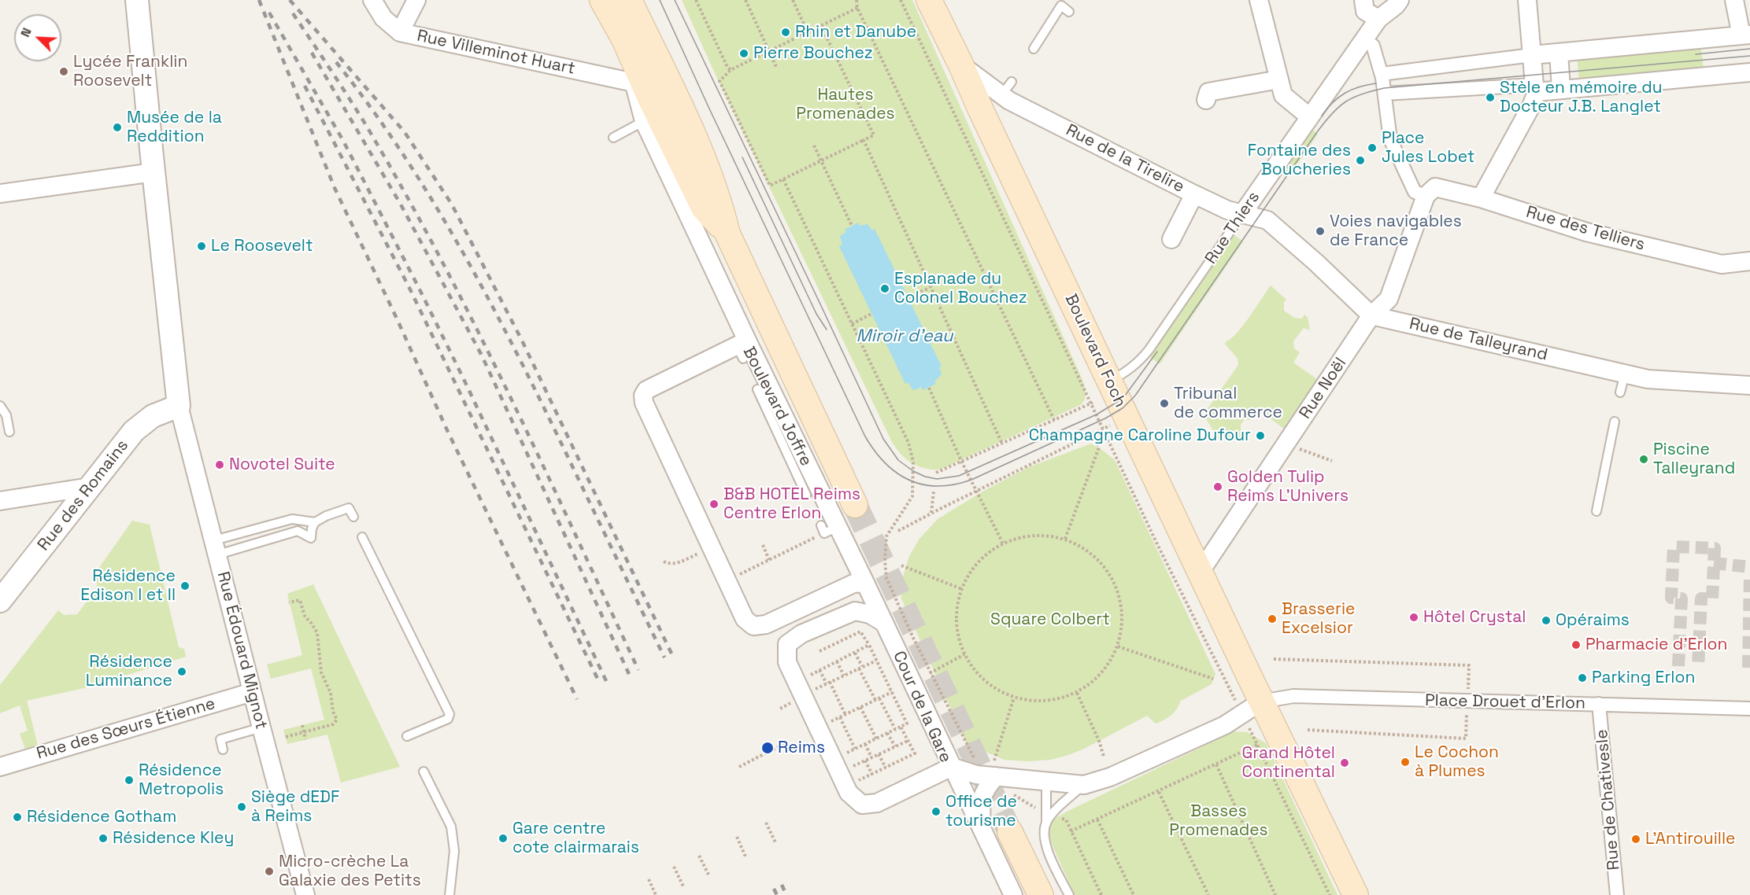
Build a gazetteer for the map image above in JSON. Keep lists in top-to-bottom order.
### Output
{
  "streets": {
    "main road": ["Boulevard Foch", "Boulevard Joffre"],
    "street": [
      "Rue Villeminot Huart",
      "Rue de la Tirelire",
      "Rue Thiers",
      "Rue des Telliers",
      "Rue de Talleyrand",
      "Rue Noël",
      "Rue des Romains",
      "Rue Édouard Mignot",
      "Place Drouet d'Erlon",
      "Cour de la Gare",
      "Rue des Sœurs Étienne",
      "Rue de Chativesle"
    ]
  },
  "crossings": [
    ["Rue de la Tirelire", "Rue Thiers"],
    ["Rue de la Tirelire", "Boulevard Foch"],
    ["Rue Thiers", "Boulevard Foch"],
    ["Rue des Telliers", "Rue Noël"],
    ["Rue de Talleyrand", "Rue Noël"],
    ["Boulevard Foch", "Rue Noël"],
    ["Boulevard Foch", "Place Drouet d'Erlon"],
    ["Boulevard Joffre", "Cour de la Gare"],
    ["Rue des Romains", "Rue Édouard Mignot"],
    ["Rue Édouard Mignot", "Rue des Sœurs Étienne"],
    ["Place Drouet d'Erlon", "Rue de Chativesle"]
  ],
  "water": ["Miroir d'eau"],
  "parks": ["Hautes Promenades", "Square Colbert", "Basses Promenades"],
  "places": [
    "Rhin et Danube",
    "Pierre Bouchez",
    "Lycée Franklin Roosevelt",
    "Stèle en mémoire du Docteur J.B. Langlet",
    "Musée de la Reddition",
    "Place Jules Lobet",
    "Fontaine des Boucheries",
    "Voies navigables de France",
    "Le Roosevelt",
    "Esplanade du Colonel Bouchez",
    "Tribunal de commerce",
    "Champagne Caroline Dufour",
    "Piscine Talleyrand",
    "Novotel Suite",
    "Golden Tulip Reims L'Univers",
    "B&B HOTEL Reims Centre Erlon",
    "Résidence Edison I et II",
    "Hôtel Crystal",
    "Brasserie Excelsior",
    "Opéraims",
    "Pharmacie d'Erlon",
    "Résidence Luminance",
    "Parking Erlon",
    "Reims",
    "Le Cochon à Plumes",
    "Grand Hôtel Continental",
    "Résidence Metropolis",
    "Siège dEDF à Reims",
    "Office de tourisme",
    "Résidence Gotham",
    "Résidence Kley",
    "Gare centre cote clairmarais",
    "L'Antirouille",
    "Micro-crèche La Galaxie des Petits"
  ],
  "north": "top left"
}
